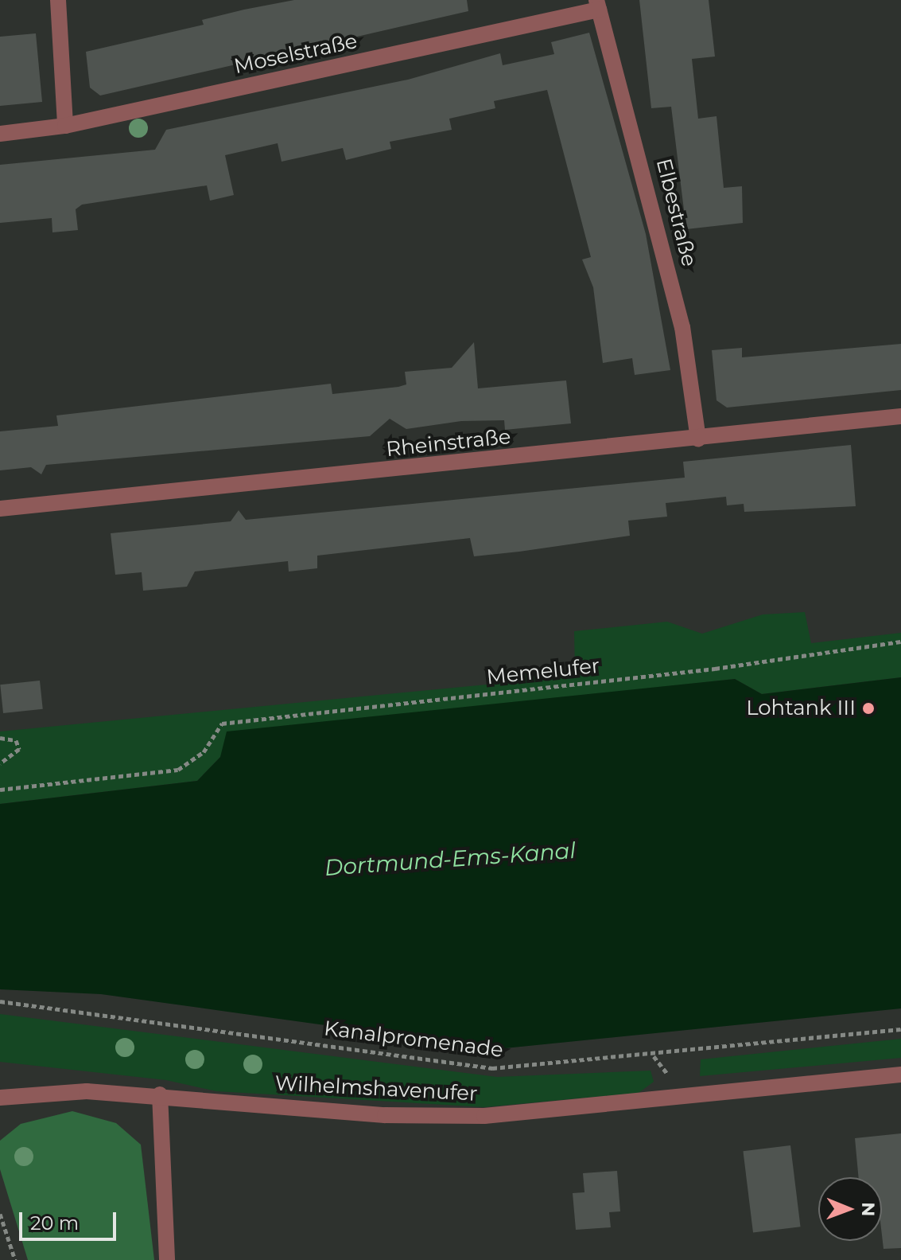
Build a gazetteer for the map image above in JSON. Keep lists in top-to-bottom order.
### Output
{
  "streets": {
    "street": [
      "Moselstraße",
      "Elbestraße",
      "Rheinstraße",
      "Wilhelmshavenufer"
    ],
    "path": ["Memelufer", "Kanalpromenade"]
  },
  "crossings": [
    ["Moselstraße", "Elbestraße"],
    ["Elbestraße", "Rheinstraße"]
  ],
  "water": ["Dortmund-Ems-Kanal"],
  "places": ["Lohtank III"],
  "scale_bar": "20 m",
  "north": "right"
}
